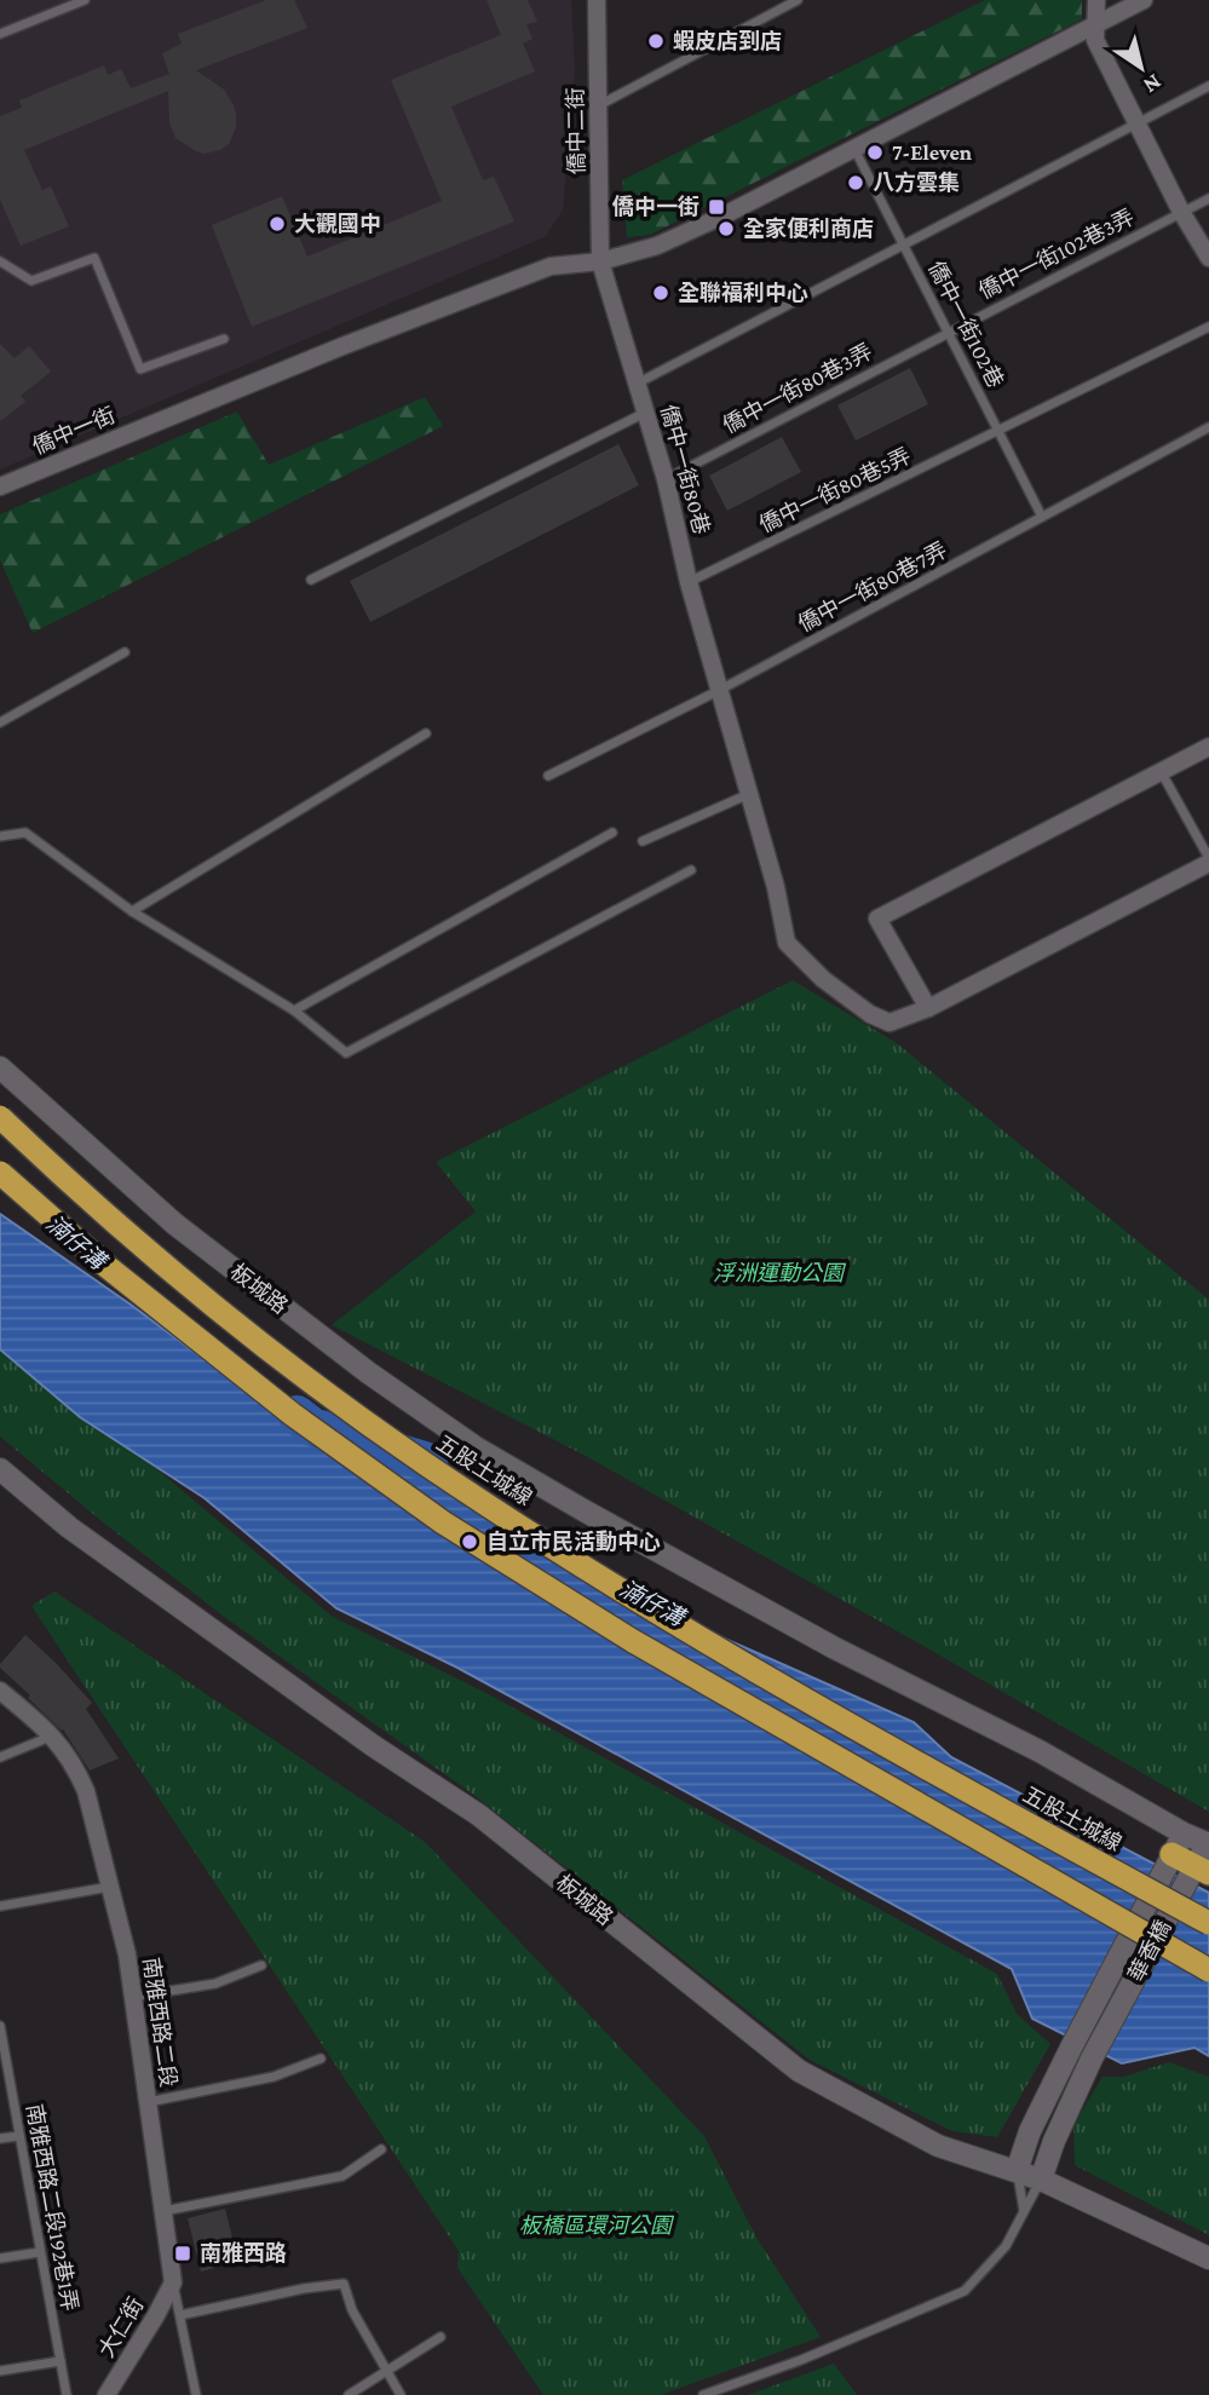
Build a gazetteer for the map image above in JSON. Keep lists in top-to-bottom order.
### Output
{
  "streets": {
    "highway": ["五股土城線"],
    "street": [
      "僑中二街",
      "僑中一街",
      "僑中一街80巷",
      "板城路",
      "華香橋",
      "南雅西路二段",
      "大仁街"
    ],
    "lane": [
      "僑中一街102巷3弄",
      "僑中一街102巷",
      "僑中一街80巷3弄",
      "僑中一街80巷5弄",
      "僑中一街80巷7弄",
      "南雅西路二段192巷1弄"
    ]
  },
  "crossings": [
    ["僑中二街", "僑中一街"],
    ["僑中二街", "僑中一街80巷"],
    ["僑中一街102巷3弄", "僑中一街102巷"],
    ["僑中一街102巷3弄", "僑中一街80巷3弄"],
    ["僑中一街102巷", "僑中一街80巷3弄"],
    ["僑中一街102巷", "僑中一街"],
    ["僑中一街102巷", "僑中一街80巷5弄"],
    ["僑中一街102巷", "僑中一街80巷7弄"],
    ["僑中一街80巷3弄", "僑中一街80巷"],
    ["僑中一街", "僑中一街80巷"],
    ["僑中一街80巷", "僑中一街80巷5弄"],
    ["僑中一街80巷", "僑中一街80巷7弄"],
    ["板城路", "華香橋"],
    ["南雅西路二段", "大仁街"]
  ],
  "water": ["湳仔溝"],
  "parks": ["浮洲運動公園", "板橋區環河公園"],
  "places": {
    "other": [
      "蝦皮店到店",
      "7-Eleven",
      "八方雲集",
      "大觀國中",
      "全家便利商店",
      "全聯福利中心",
      "自立市民活動中心"
    ],
    "transit": ["僑中一街", "南雅西路"]
  },
  "north": "bottom right"
}
